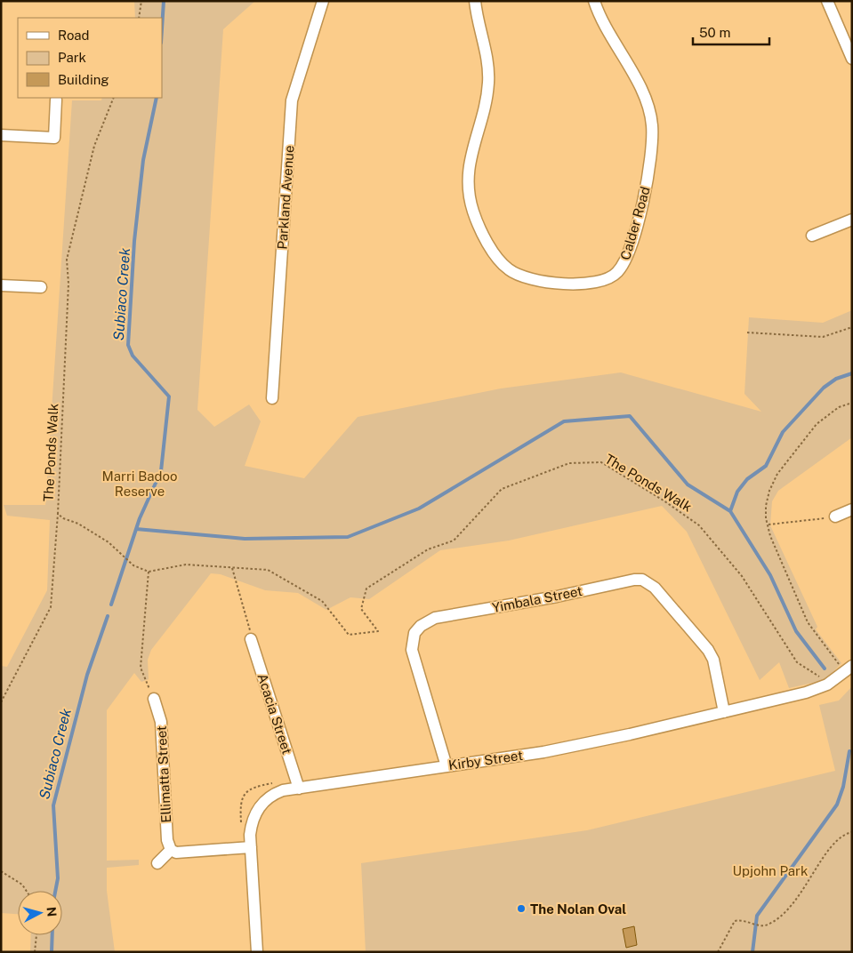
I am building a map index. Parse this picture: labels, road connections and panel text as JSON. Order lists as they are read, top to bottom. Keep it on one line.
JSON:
{"streets":{"street":["Parkland Avenue","Calder Road","Yimbala Street","Acacia Street","Kirby Street","Ellimatta Street"],"path":["The Ponds Walk"]},"crossings":[["Yimbala Street","Kirby Street"],["Acacia Street","Kirby Street"]],"water":["Subiaco Creek"],"parks":["Marri Badoo Reserve","Upjohn Park"],"places":["The Nolan Oval"],"legend":["Road","Park","Building"],"scale_bar":"50 m","north":"right"}
